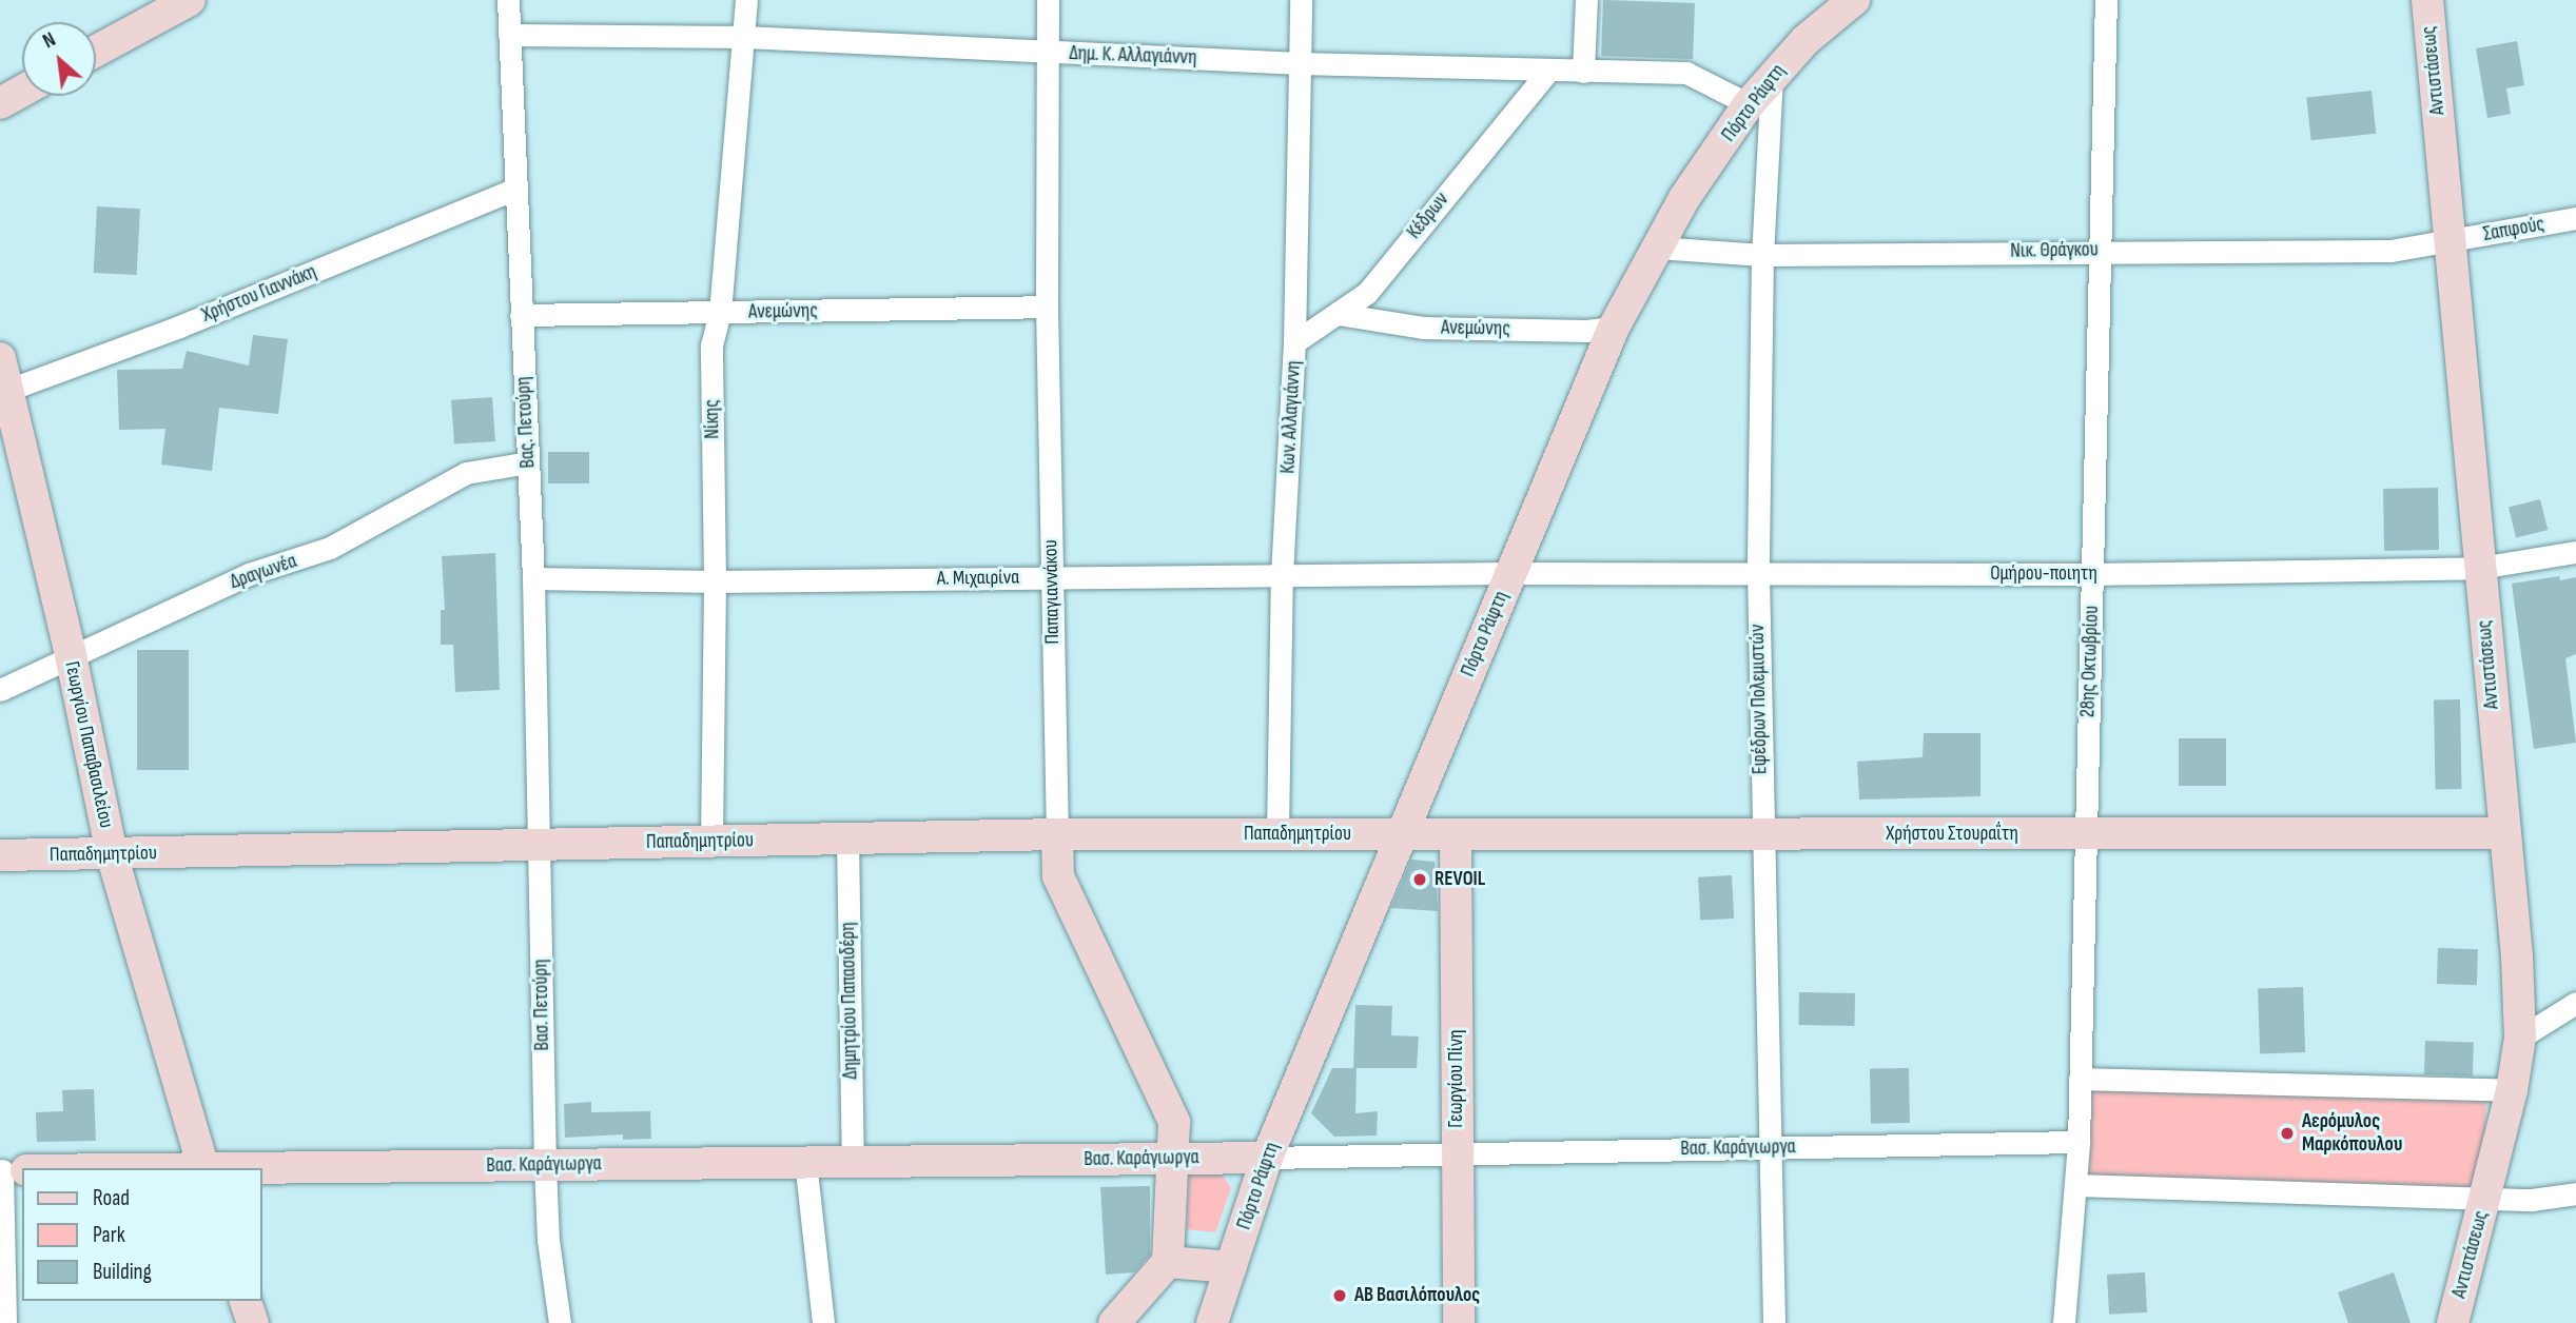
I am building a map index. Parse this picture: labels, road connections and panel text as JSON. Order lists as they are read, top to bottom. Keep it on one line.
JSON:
{"streets":{"street":["Δημ. Κ. Αλλαγιάννη","Αντιστάσεως","Πόρτο Ράφτη","Κέδρων","Σαπφούς","Νικ. Θράγκου","Χρήστου Γιαννάκη","Ανεμώνης","Κων. Αλλαγιάννη","Νίκης","Βας. Πετούρη","Δραγωνέα","Ομήρου-ποιητη","Α. Μιχαιρίνα","Παπαγιαννάκου","28ης Οκτωβρίου","Εφέδρων Πολεμιστών","Γεωργίου Παπαβασιλείου","Παπαδημητρίου","Χρήστου Στουραΐτη","Δημητρίου Παπασιδέρη","Βασ. Πετούρη","Γεωργίου Πίνη","Βασ. Καράγιωργα"]},"crossings":[["Δημ. Κ. Αλλαγιάννη","Πόρτο Ράφτη"],["Δημ. Κ. Αλλαγιάννη","Κέδρων"],["Δημ. Κ. Αλλαγιάννη","Κων. Αλλαγιάννη"],["Δημ. Κ. Αλλαγιάννη","Νίκης"],["Δημ. Κ. Αλλαγιάννη","Βας. Πετούρη"],["Δημ. Κ. Αλλαγιάννη","Παπαγιαννάκου"],["Αντιστάσεως","Σαπφούς"],["Αντιστάσεως","Νικ. Θράγκου"],["Αντιστάσεως","Ομήρου-ποιητη"],["Αντιστάσεως","Χρήστου Στουραΐτη"],["Πόρτο Ράφτη","Νικ. Θράγκου"],["Πόρτο Ράφτη","Ανεμώνης"],["Πόρτο Ράφτη","Ομήρου-ποιητη"],["Πόρτο Ράφτη","Α. Μιχαιρίνα"],["Πόρτο Ράφτη","Εφέδρων Πολεμιστών"],["Πόρτο Ράφτη","Παπαδημητρίου"],["Πόρτο Ράφτη","Χρήστου Στουραΐτη"],["Πόρτο Ράφτη","Βασ. Καράγιωργα"],["Κέδρων","Ανεμώνης"],["Κέδρων","Κων. Αλλαγιάννη"],["Σαπφούς","Νικ. Θράγκου"],["Νικ. Θράγκου","28ης Οκτωβρίου"],["Νικ. Θράγκου","Εφέδρων Πολεμιστών"],["Χρήστου Γιαννάκη","Βας. Πετούρη"],["Χρήστου Γιαννάκη","Γεωργίου Παπαβασιλείου"],["Ανεμώνης","Νίκης"],["Ανεμώνης","Βας. Πετούρη"],["Ανεμώνης","Παπαγιαννάκου"],["Κων. Αλλαγιάννη","Α. Μιχαιρίνα"],["Κων. Αλλαγιάννη","Παπαδημητρίου"],["Νίκης","Α. Μιχαιρίνα"],["Νίκης","Παπαδημητρίου"],["Βας. Πετούρη","Δραγωνέα"],["Βας. Πετούρη","Α. Μιχαιρίνα"],["Βας. Πετούρη","Παπαδημητρίου"],["Βας. Πετούρη","Βασ. Πετούρη"],["Δραγωνέα","Γεωργίου Παπαβασιλείου"],["Ομήρου-ποιητη","Α. Μιχαιρίνα"],["Ομήρου-ποιητη","28ης Οκτωβρίου"],["Ομήρου-ποιητη","Εφέδρων Πολεμιστών"],["Α. Μιχαιρίνα","Παπαγιαννάκου"],["Παπαγιαννάκου","Παπαδημητρίου"],["Παπαγιαννάκου","Βασ. Καράγιωργα"],["28ης Οκτωβρίου","Χρήστου Στουραΐτη"],["28ης Οκτωβρίου","Βασ. Καράγιωργα"],["Εφέδρων Πολεμιστών","Χρήστου Στουραΐτη"],["Εφέδρων Πολεμιστών","Βασ. Καράγιωργα"],["Γεωργίου Παπαβασιλείου","Παπαδημητρίου"],["Παπαδημητρίου","Χρήστου Στουραΐτη"],["Παπαδημητρίου","Δημητρίου Παπασιδέρη"],["Παπαδημητρίου","Βασ. Πετούρη"],["Χρήστου Στουραΐτη","Γεωργίου Πίνη"],["Δημητρίου Παπασιδέρη","Βασ. Καράγιωργα"],["Βασ. Πετούρη","Βασ. Καράγιωργα"],["Γεωργίου Πίνη","Βασ. Καράγιωργα"]],"places":["REVOIL","Αερόμυλος Μαρκόπουλου","ΑΒ Βασιλόπουλος"],"legend":["Road","Park","Building"],"north":"top left"}
